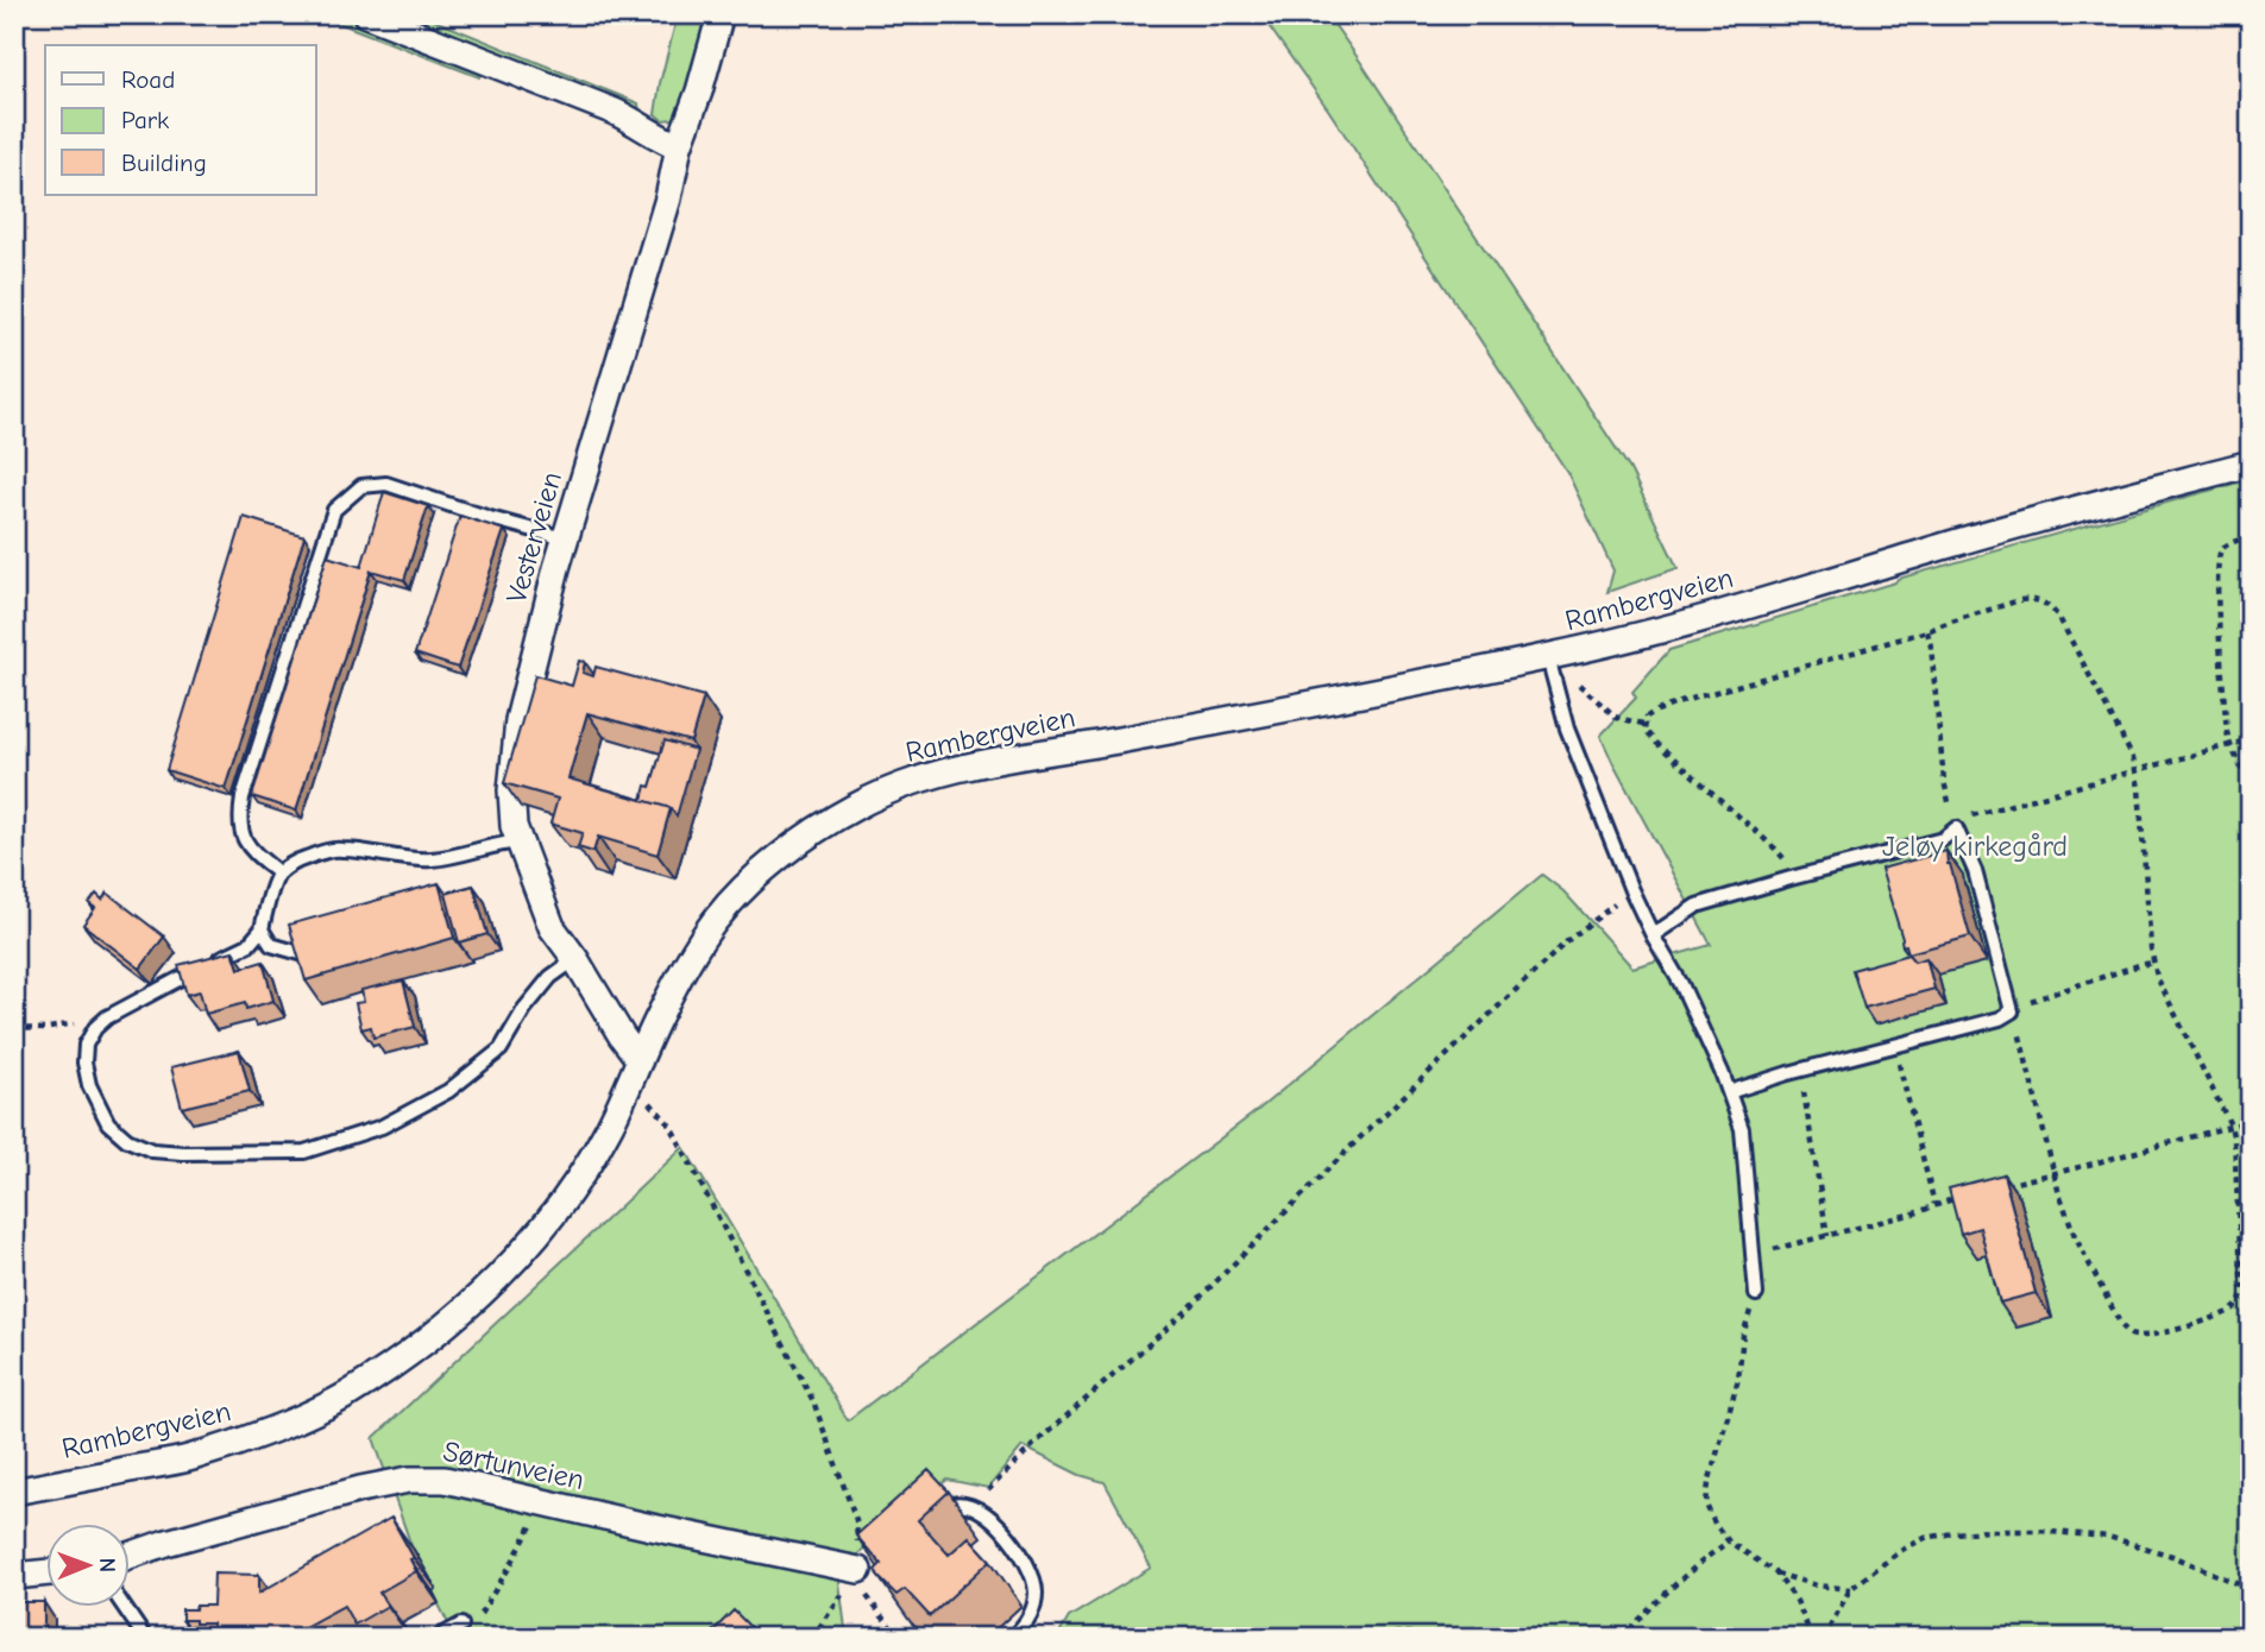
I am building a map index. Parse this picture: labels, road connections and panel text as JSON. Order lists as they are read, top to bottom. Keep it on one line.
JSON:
{"streets":{"street":["Vesterveien","Rambergveien","Sørtunveien"]},"crossings":[["Vesterveien","Rambergveien"]],"parks":["Jeløy kirkegård"],"legend":["Road","Park","Building"],"north":"right"}
